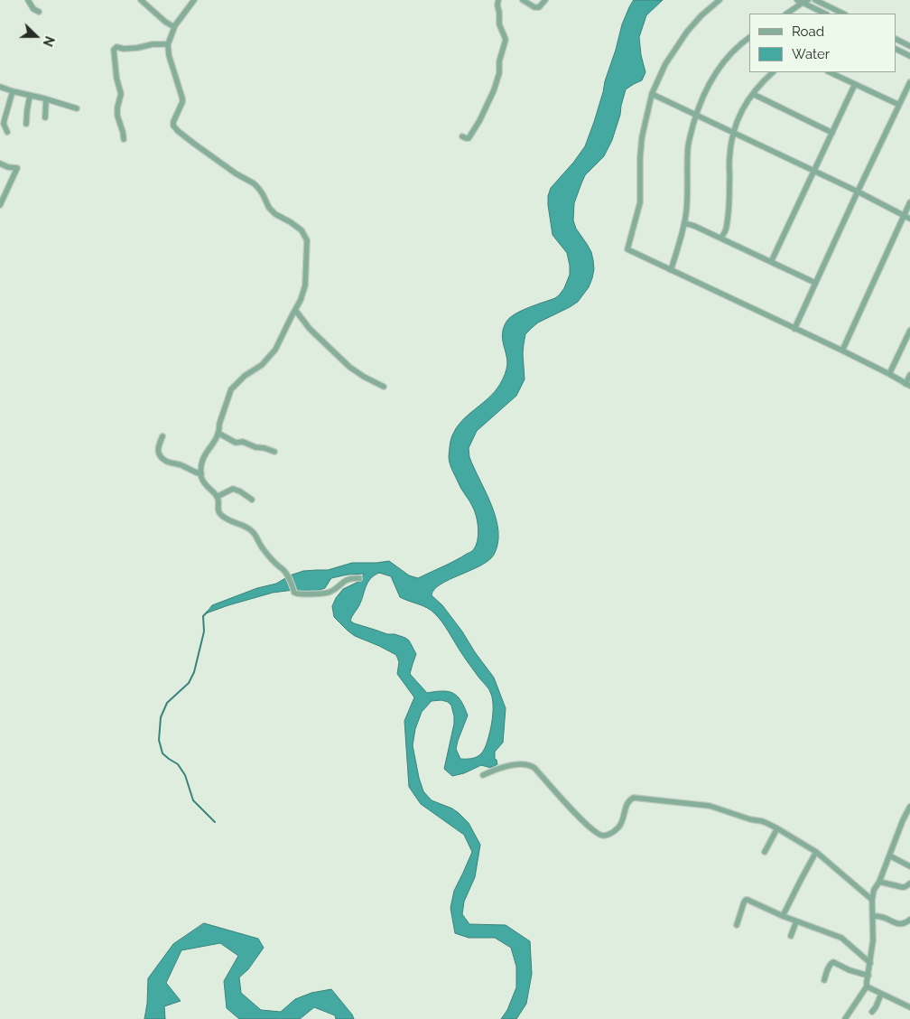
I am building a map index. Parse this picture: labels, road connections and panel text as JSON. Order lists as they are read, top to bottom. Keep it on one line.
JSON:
{"legend":["Road","Water"],"north":"right"}
